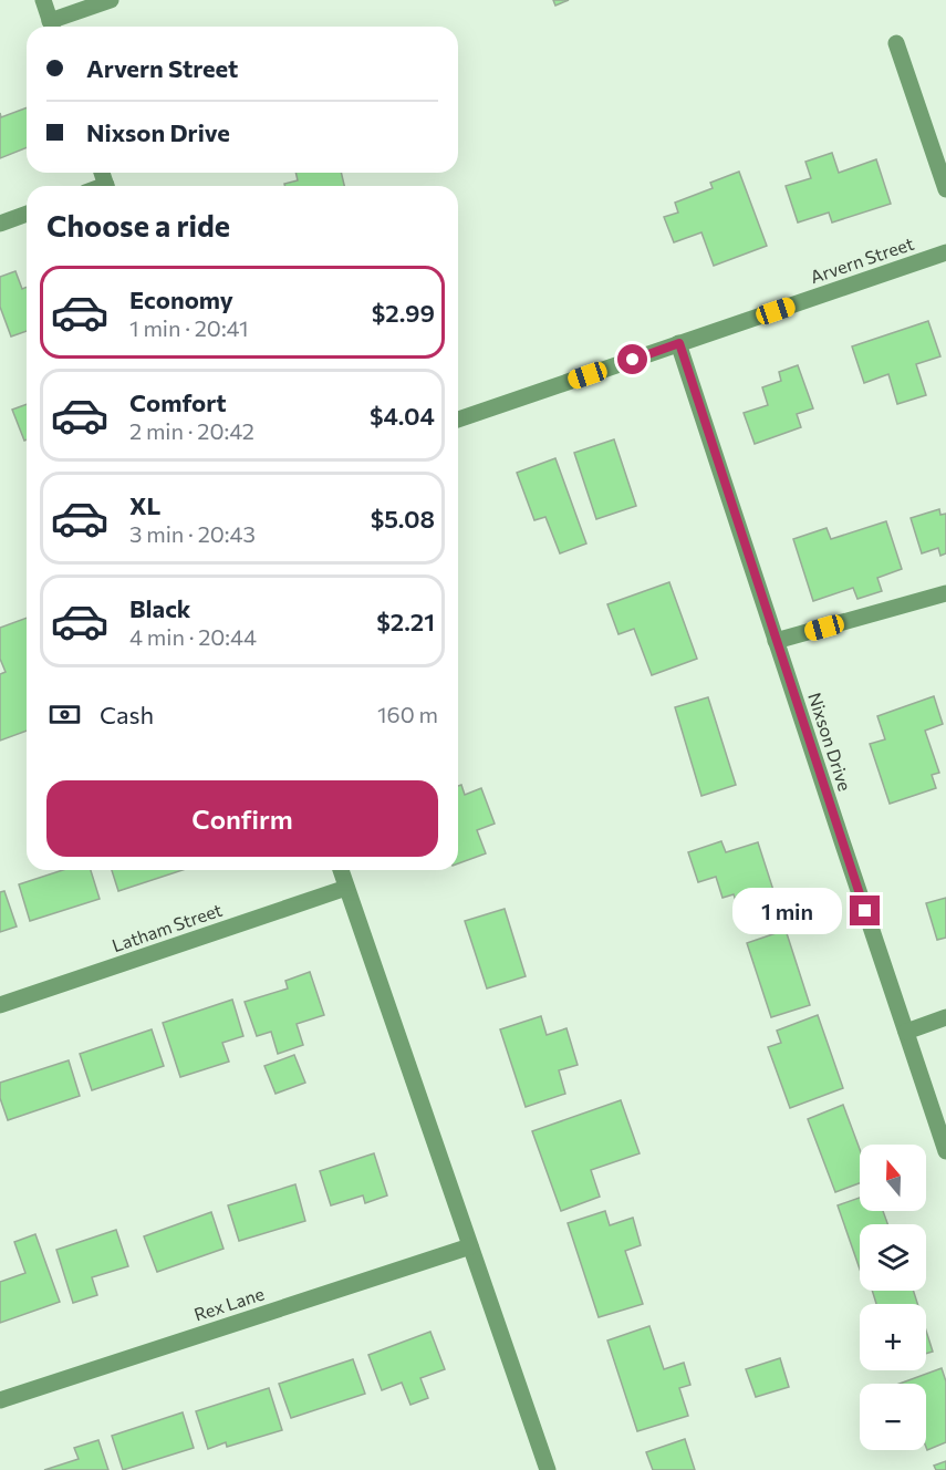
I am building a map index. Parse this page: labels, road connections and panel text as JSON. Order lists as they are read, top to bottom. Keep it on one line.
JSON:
{"streets":{"street":["Arvern Street","Nixson Drive","Latham Street","Rex Lane"]},"crossings":[["Arvern Street","Nixson Drive"]],"north":"top","page":{"banner":["Arvern Street","Nixson Drive"],"heading":"Choose a ride","list":[{"name":"Economy","note":"1 min · 20:41","value":"$2.99"},{"name":"Comfort","note":"2 min · 20:42","value":"$4.04"},{"name":"XL","note":"3 min · 20:43","value":"$5.08"},{"name":"Black","note":"4 min · 20:44","value":"$2.21"}],"pay":["Cash","160 m"],"buttons":"Confirm","bubble":"1 min","map_buttons":["+","−"]}}
